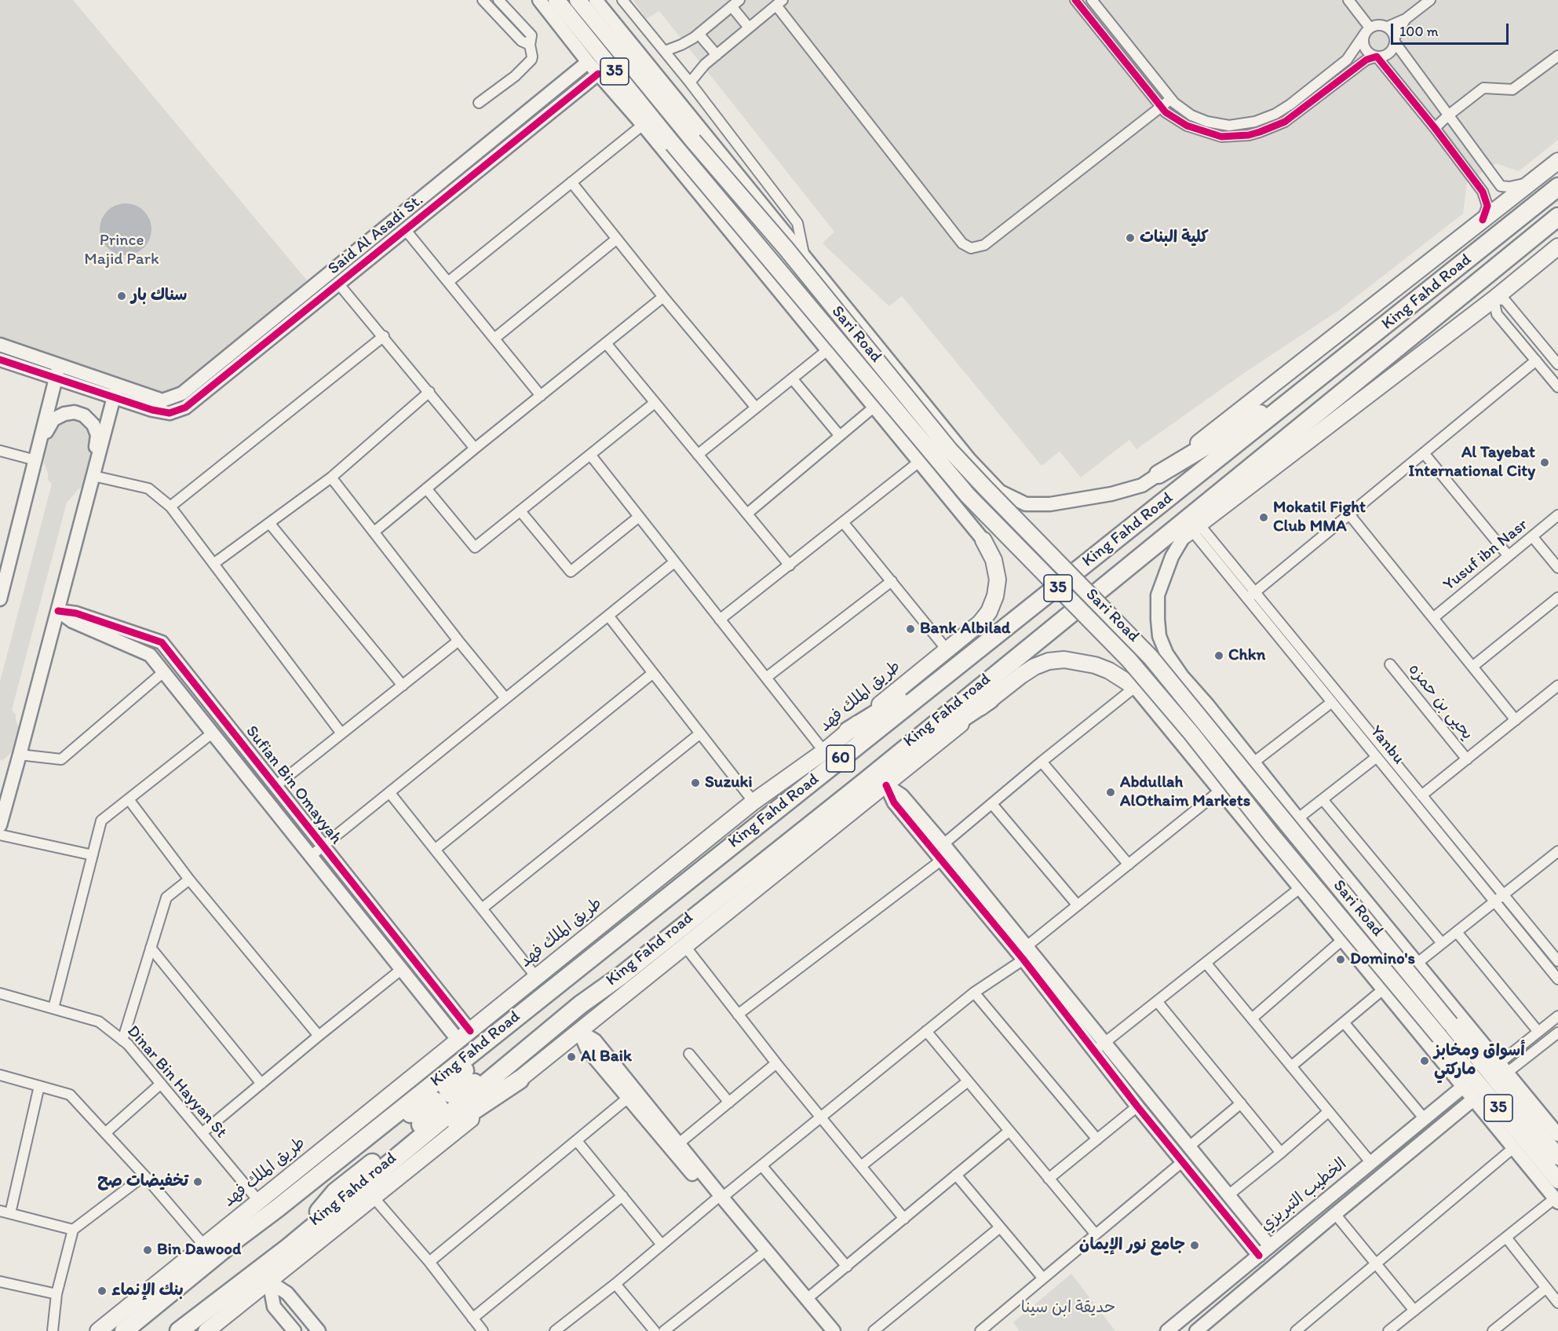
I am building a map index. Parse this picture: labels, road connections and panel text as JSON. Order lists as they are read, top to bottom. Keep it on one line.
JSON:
{"streets":{"highway":["King Fahd Road","60"],"main road":["35","Sari Road","طريق الملك فهد","King Fahd road"],"street":["Said Al Asadi St.","Yusuf ibn Nasr","يحيى بن حمزه","Yanbu","Sufian Bin Omayyah","Dinar Bin Hayyan St","الخطيب التبريزي"]},"crossings":[["King Fahd Road","King Fahd road"],["طريق الملك فهد","Sufian Bin Omayyah"],["طريق الملك فهد","Dinar Bin Hayyan St"]],"parks":["Prince Majid Park","حديقة ابن سينا"],"places":["كلية البنات","سناك بار","Al Tayebat International City","Mokatil Fight Club MMA","Bank Albilad","Chkn","Suzuki","Abdullah AlOthaim Markets","Domino's","Al Baik","أسواق ومخابز ماركتي","تخفيضات صح","جامع نور الإيمان","Bin Dawood","بنك الإنماء"],"scale_bar":"100 m"}
